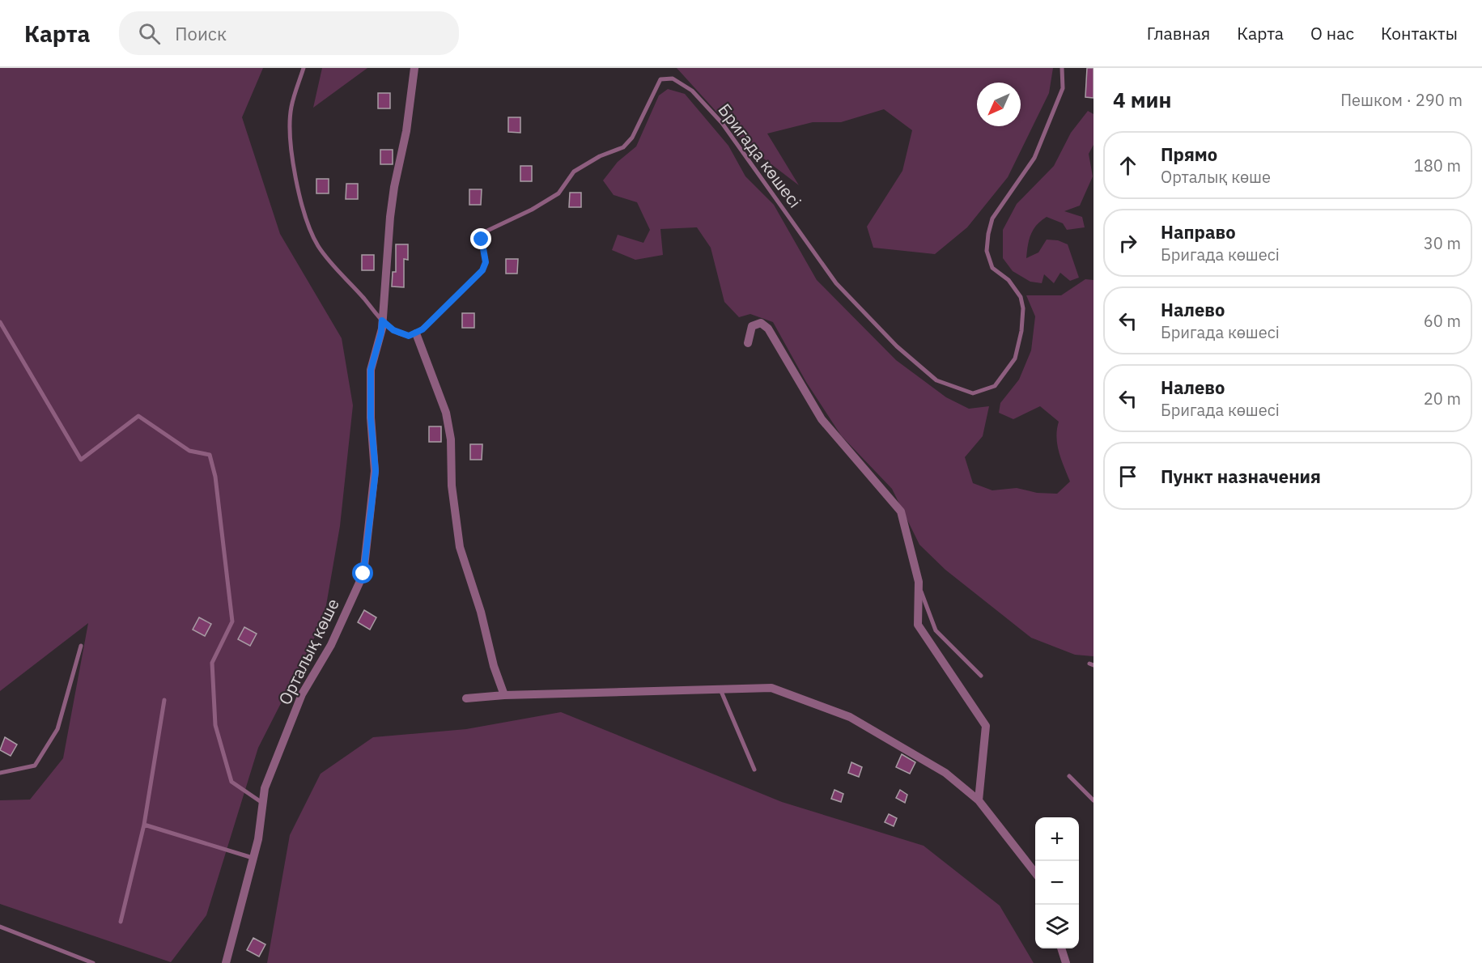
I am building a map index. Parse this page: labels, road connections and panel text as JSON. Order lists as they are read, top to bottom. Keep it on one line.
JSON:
{"streets":{"street":["Орталық көше"],"lane":["Бригада көшесі"]},"north":"bottom left","page":{"header":"Карта","search":"Поиск","nav":["Главная","Карта","О нас","Контакты"],"heading":["4 мин","Пешком · 290 m"],"list":[["Прямо","Орталық көше","180 m"],["Направо","Бригада көшесі","30 m"],["Налево","Бригада көшесі","60 m"],["Налево","Бригада көшесі","20 m"],"Пункт назначения"],"map_buttons":["+","−"]}}
